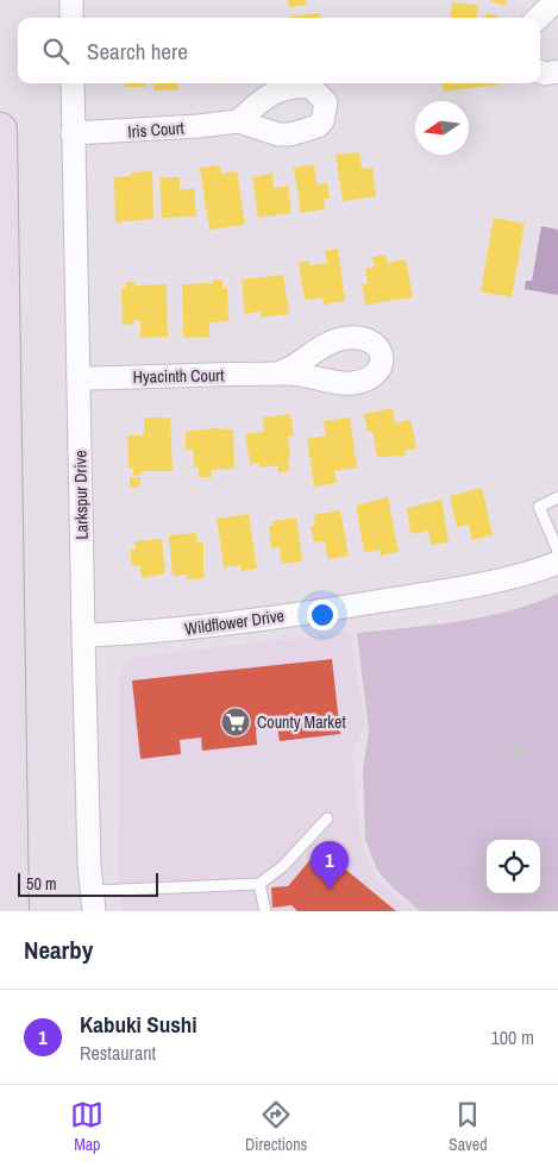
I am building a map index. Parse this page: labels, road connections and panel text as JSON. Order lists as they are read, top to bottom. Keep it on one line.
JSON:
{"streets":{"street":["Iris Court","Hyacinth Court","Larkspur Drive","Wildflower Drive"]},"crossings":[["Iris Court","Larkspur Drive"],["Hyacinth Court","Larkspur Drive"],["Larkspur Drive","Wildflower Drive"]],"places":{"supermarket":["County Market"]},"scale_bar":"50 m","north":"left","page":{"search":"Search here","pins":"1","scale":"50 m","heading":"Nearby","list":[{"mark":"1","name":"Kabuki Sushi","note":"Restaurant","value":"100 m"}],"nav":["Map","Directions","Saved"]}}
